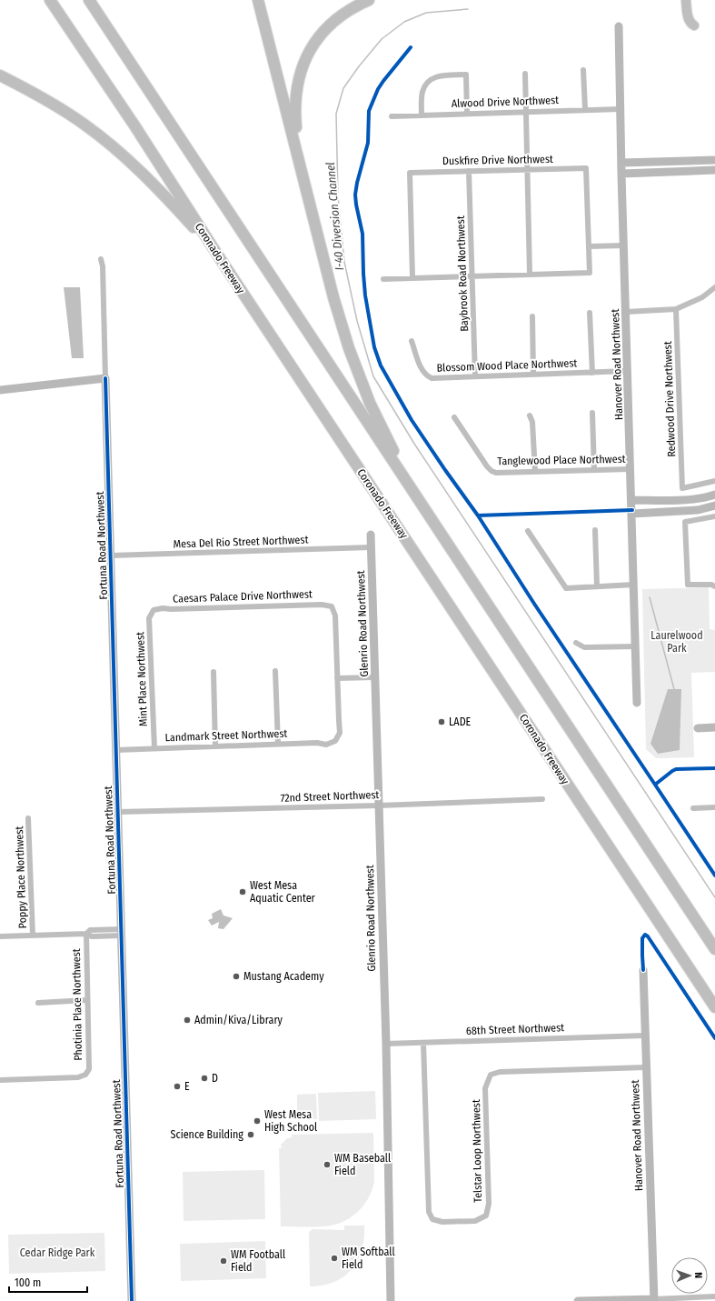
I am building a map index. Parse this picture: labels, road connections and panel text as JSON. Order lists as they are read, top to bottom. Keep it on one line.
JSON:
{"streets":{"highway":["Coronado Freeway"],"street":["Alwood Drive Northwest","Duskfire Drive Northwest","Baybrook Road Northwest","Hanover Road Northwest","Blossom Wood Place Northwest","Redwood Drive Northwest","Tanglewood Place Northwest","Mesa Del Rio Street Northwest","Fortuna Road Northwest","Caesars Palace Drive Northwest","Glenrio Road Northwest","Mint Place Northwest","Landmark Street Northwest","72nd Street Northwest","Poppy Place Northwest","Photinia Place Northwest","68th Street Northwest","Telstar Loop Northwest"]},"crossings":[["Alwood Drive Northwest","Hanover Road Northwest"],["Duskfire Drive Northwest","Baybrook Road Northwest"],["Baybrook Road Northwest","Blossom Wood Place Northwest"],["Hanover Road Northwest","Blossom Wood Place Northwest"],["Hanover Road Northwest","Tanglewood Place Northwest"],["Hanover Road Northwest","68th Street Northwest"],["Hanover Road Northwest","Telstar Loop Northwest"],["Mesa Del Rio Street Northwest","Fortuna Road Northwest"],["Mesa Del Rio Street Northwest","Glenrio Road Northwest"],["Fortuna Road Northwest","Landmark Street Northwest"],["Fortuna Road Northwest","72nd Street Northwest"],["Caesars Palace Drive Northwest","Mint Place Northwest"],["Caesars Palace Drive Northwest","Landmark Street Northwest"],["Glenrio Road Northwest","72nd Street Northwest"],["Glenrio Road Northwest","68th Street Northwest"],["Mint Place Northwest","Landmark Street Northwest"],["68th Street Northwest","Telstar Loop Northwest"]],"water":["I-40 Diversion Channel"],"parks":["Laurelwood Park","Cedar Ridge Park"],"places":["LADE","West Mesa Aquatic Center","Mustang Academy","Admin/Kiva/Library","D","E","West Mesa High School","Science Building","WM Baseball Field","WM Softball Field","WM Football Field"],"scale_bar":"100 m","north":"right"}
